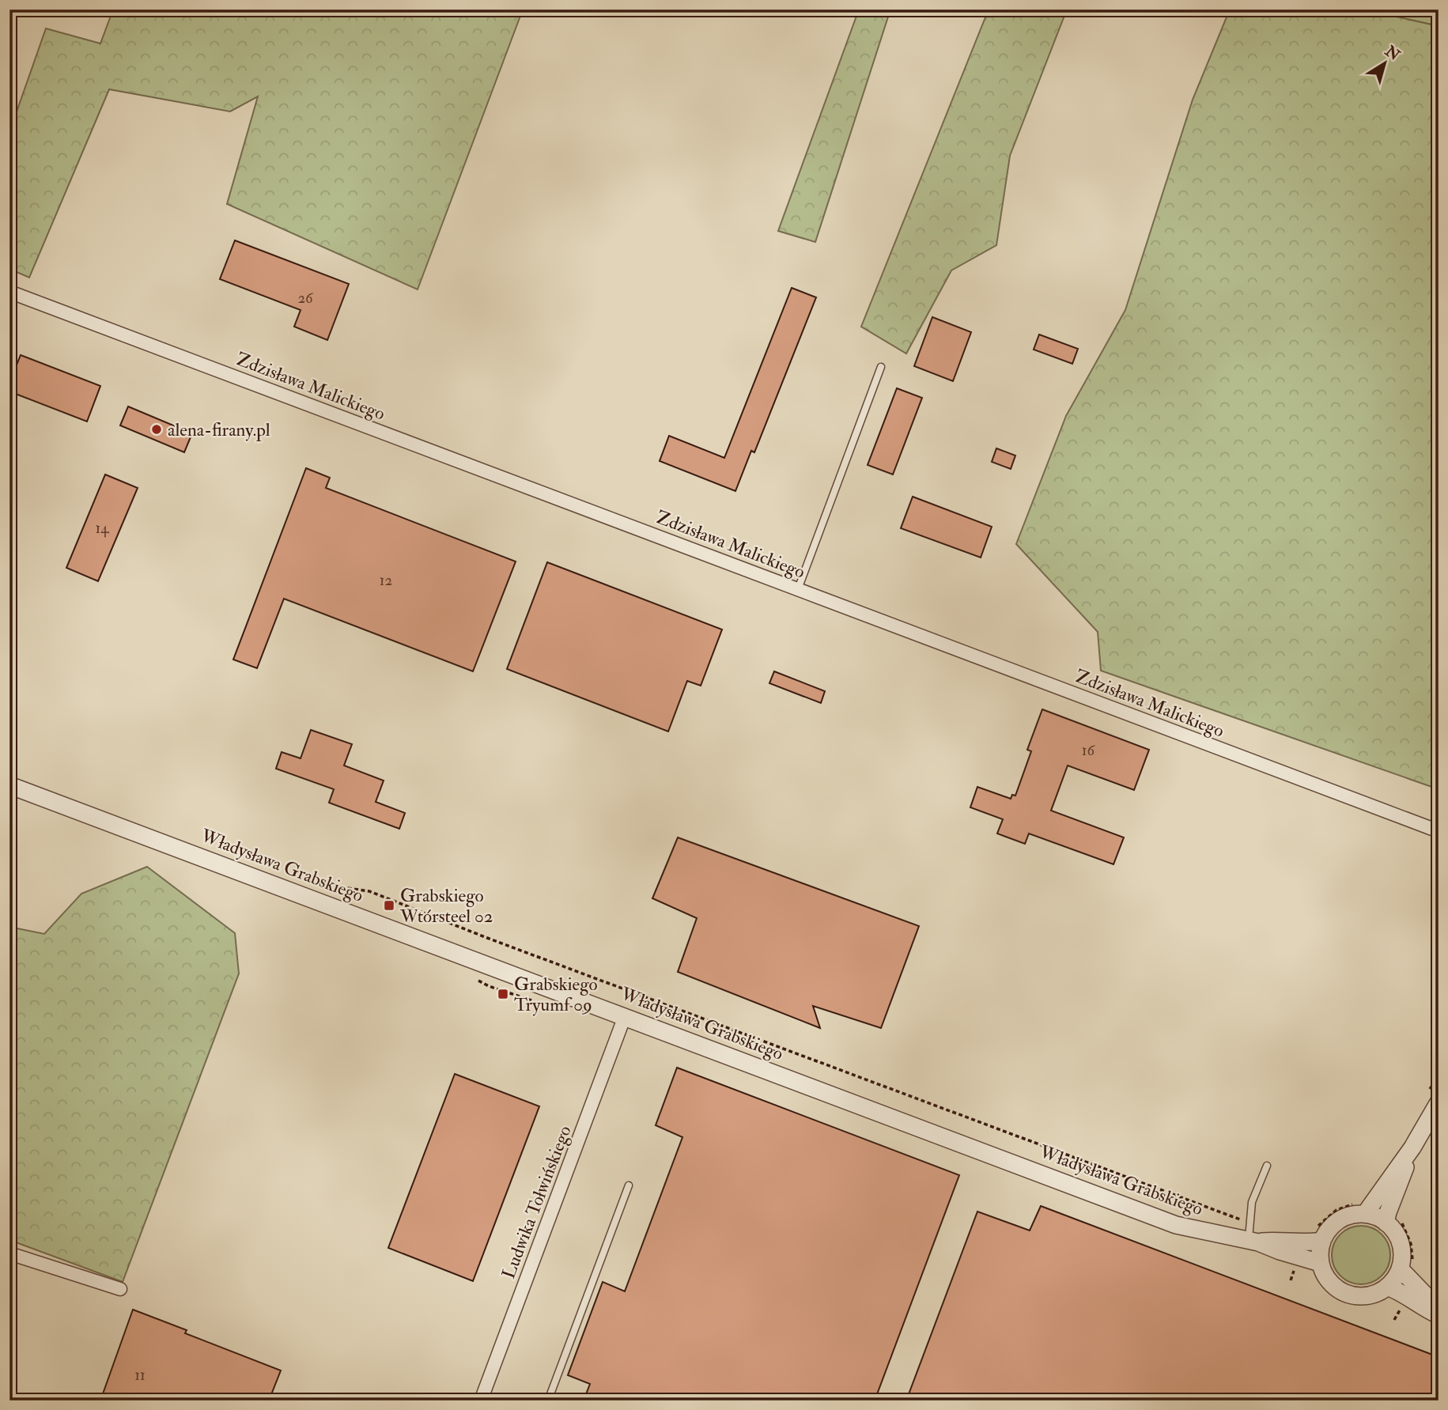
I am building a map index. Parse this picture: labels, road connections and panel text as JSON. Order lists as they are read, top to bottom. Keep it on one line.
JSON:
{"streets":{"street":["Zdzisława Malickiego","Władysława Grabskiego","Ludwika Tołwińskiego"]},"crossings":[["Władysława Grabskiego","Ludwika Tołwińskiego"]],"places":{"other":["alena-firany.pl"],"transit":["Grabskiego Wtórsteel 02","Grabskiego Tryumf 09"]},"house_numbers":["26","14","12","16","11"],"north":"top right"}
